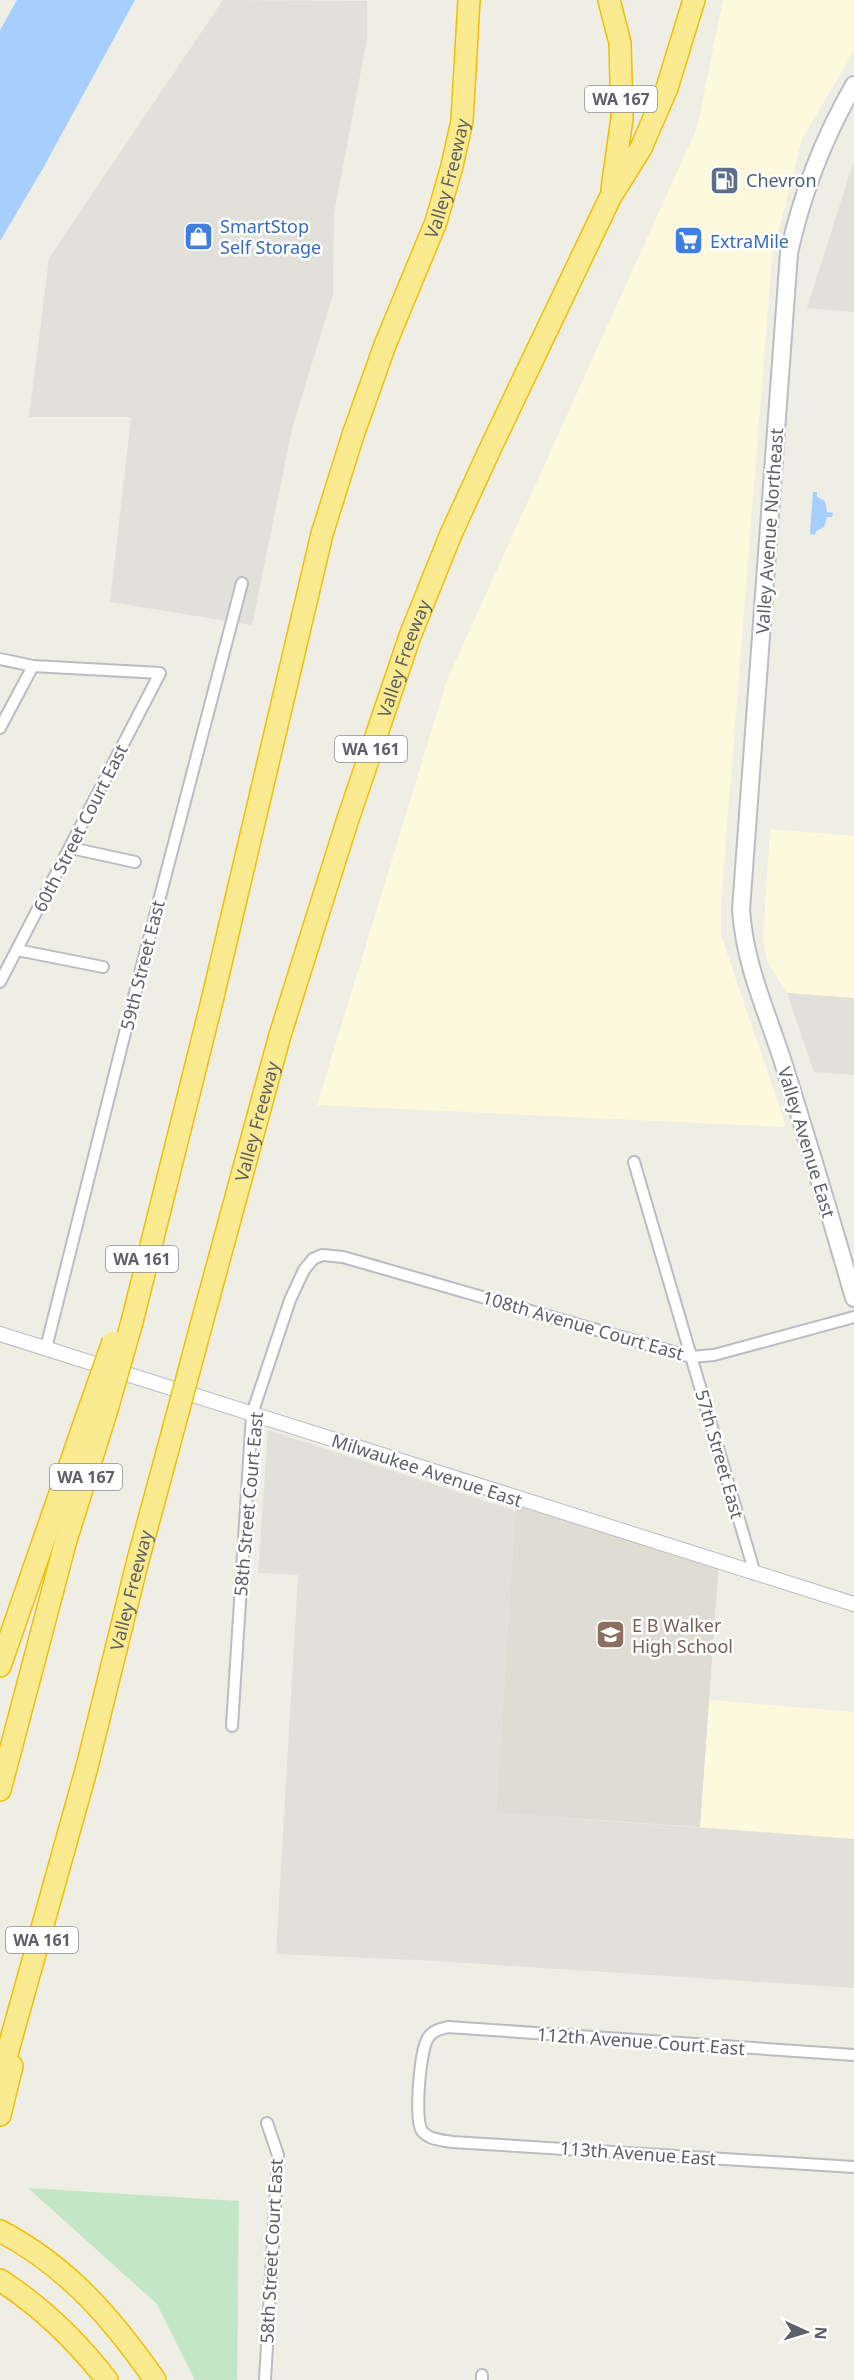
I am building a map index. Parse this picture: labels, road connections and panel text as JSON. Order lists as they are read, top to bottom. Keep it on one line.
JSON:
{"streets":{"highway":["WA 167","Valley Freeway","WA 161"],"main road":["Valley Avenue Northeast","Valley Avenue East"],"street":["60th Street Court East","59th Street East","108th Avenue Court East","57th Street East","Milwaukee Avenue East","58th Street Court East","112th Avenue Court East","113th Avenue East"]},"crossings":[["WA 167","Valley Freeway"],["WA 167","WA 161"],["Valley Freeway","WA 161"],["Valley Avenue Northeast","Valley Avenue East"],["59th Street East","Milwaukee Avenue East"],["108th Avenue Court East","57th Street East"],["108th Avenue Court East","58th Street Court East"],["57th Street East","Milwaukee Avenue East"],["Milwaukee Avenue East","58th Street Court East"],["112th Avenue Court East","113th Avenue East"]],"places":{"fuel station":["Chevron"],"shop":["SmartStop Self Storage"],"supermarket":["ExtraMile"],"school or university":["E B Walker High School"]},"north":"right"}
